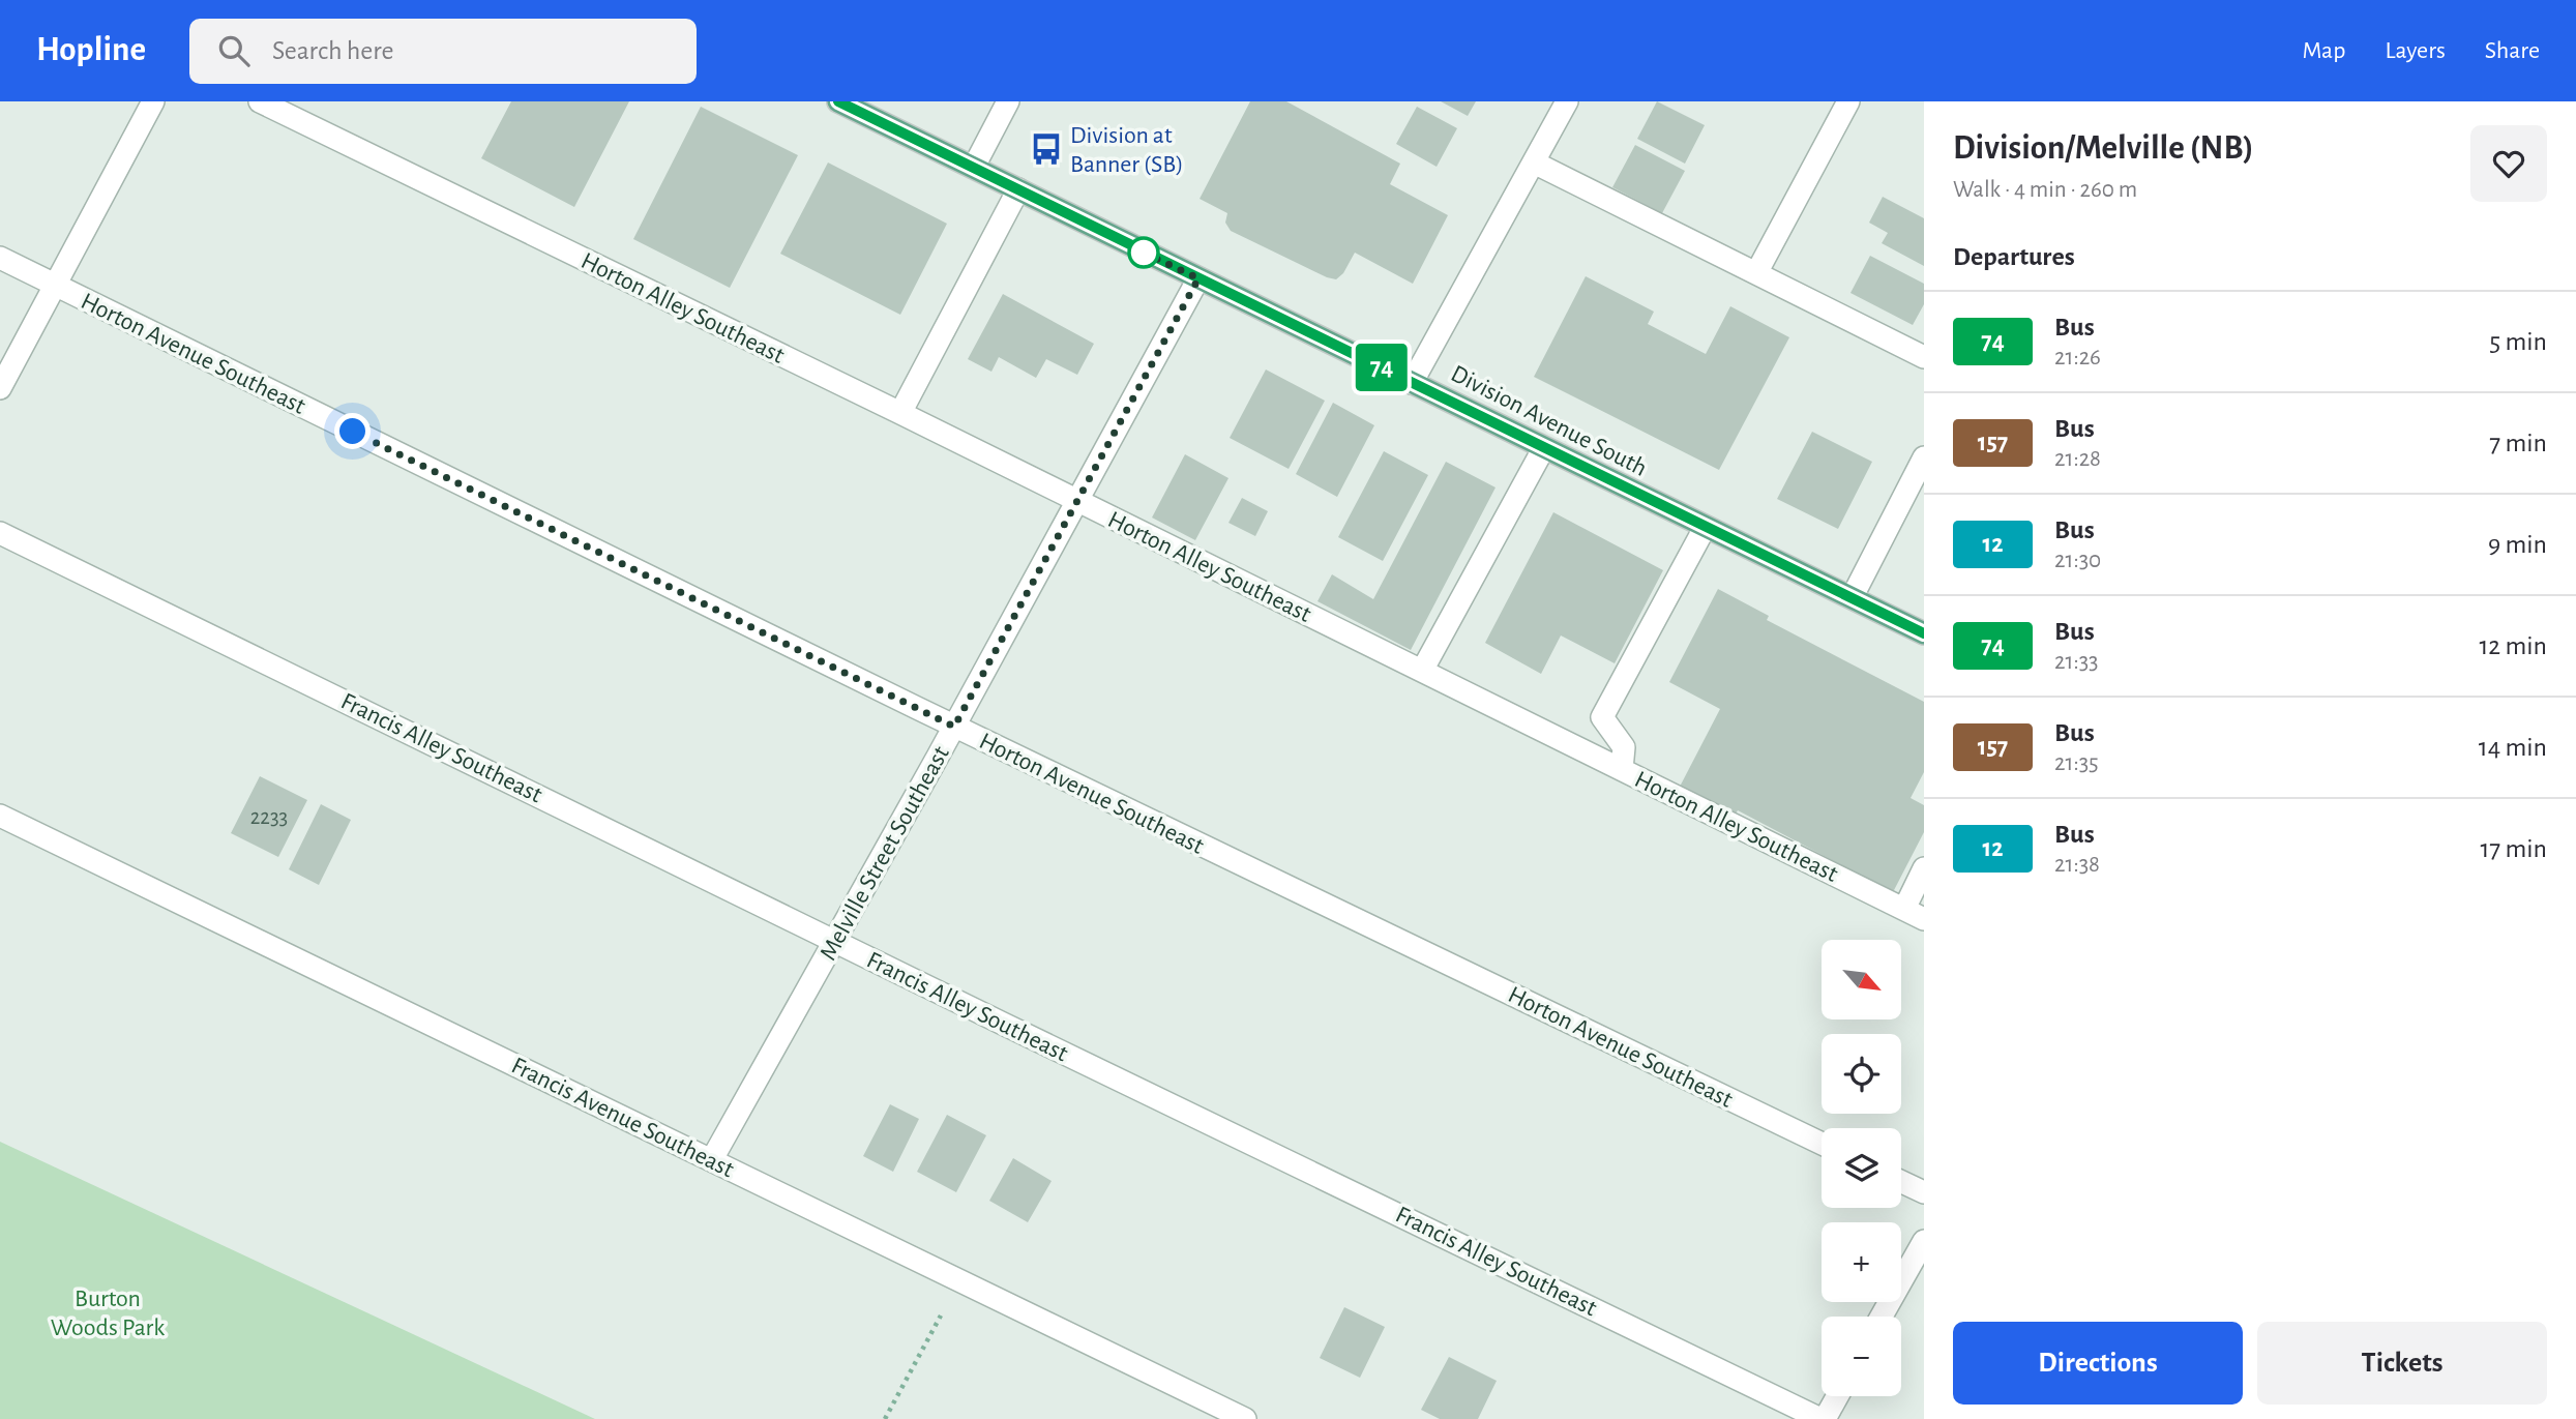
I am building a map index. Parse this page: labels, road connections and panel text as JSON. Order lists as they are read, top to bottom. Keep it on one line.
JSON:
{"streets":{"main road":["Division Avenue South"],"street":["Horton Alley Southeast","Horton Avenue Southeast","Francis Alley Southeast","Melville Street Southeast","Francis Avenue Southeast"]},"crossings":[["Horton Alley Southeast","Melville Street Southeast"],["Horton Avenue Southeast","Melville Street Southeast"],["Division Avenue South","Melville Street Southeast"],["Francis Alley Southeast","Melville Street Southeast"],["Melville Street Southeast","Francis Avenue Southeast"]],"parks":["Burton Woods Park"],"places":{"bus stop":["Division at Banner (SB)"]},"lines":["bus line 74"],"house_numbers":["2233"],"north":"bottom right","page":{"header":"Hopline","search":"Search here","nav":["Map","Layers","Share"],"on_map":"74","heading":[["Division/Melville (NB)","Walk · 4 min · 260 m"],"Departures"],"list":[{"mark":"74","name":"Bus","note":"21:26","value":"5 min"},{"mark":"157","name":"Bus","note":"21:28","value":"7 min"},{"mark":"12","name":"Bus","note":"21:30","value":"9 min"},{"mark":"74","name":"Bus","note":"21:33","value":"12 min"},{"mark":"157","name":"Bus","note":"21:35","value":"14 min"},{"mark":"12","name":"Bus","note":"21:38","value":"17 min"}],"map_buttons":["+","−"],"buttons":["Directions","Tickets"]}}
